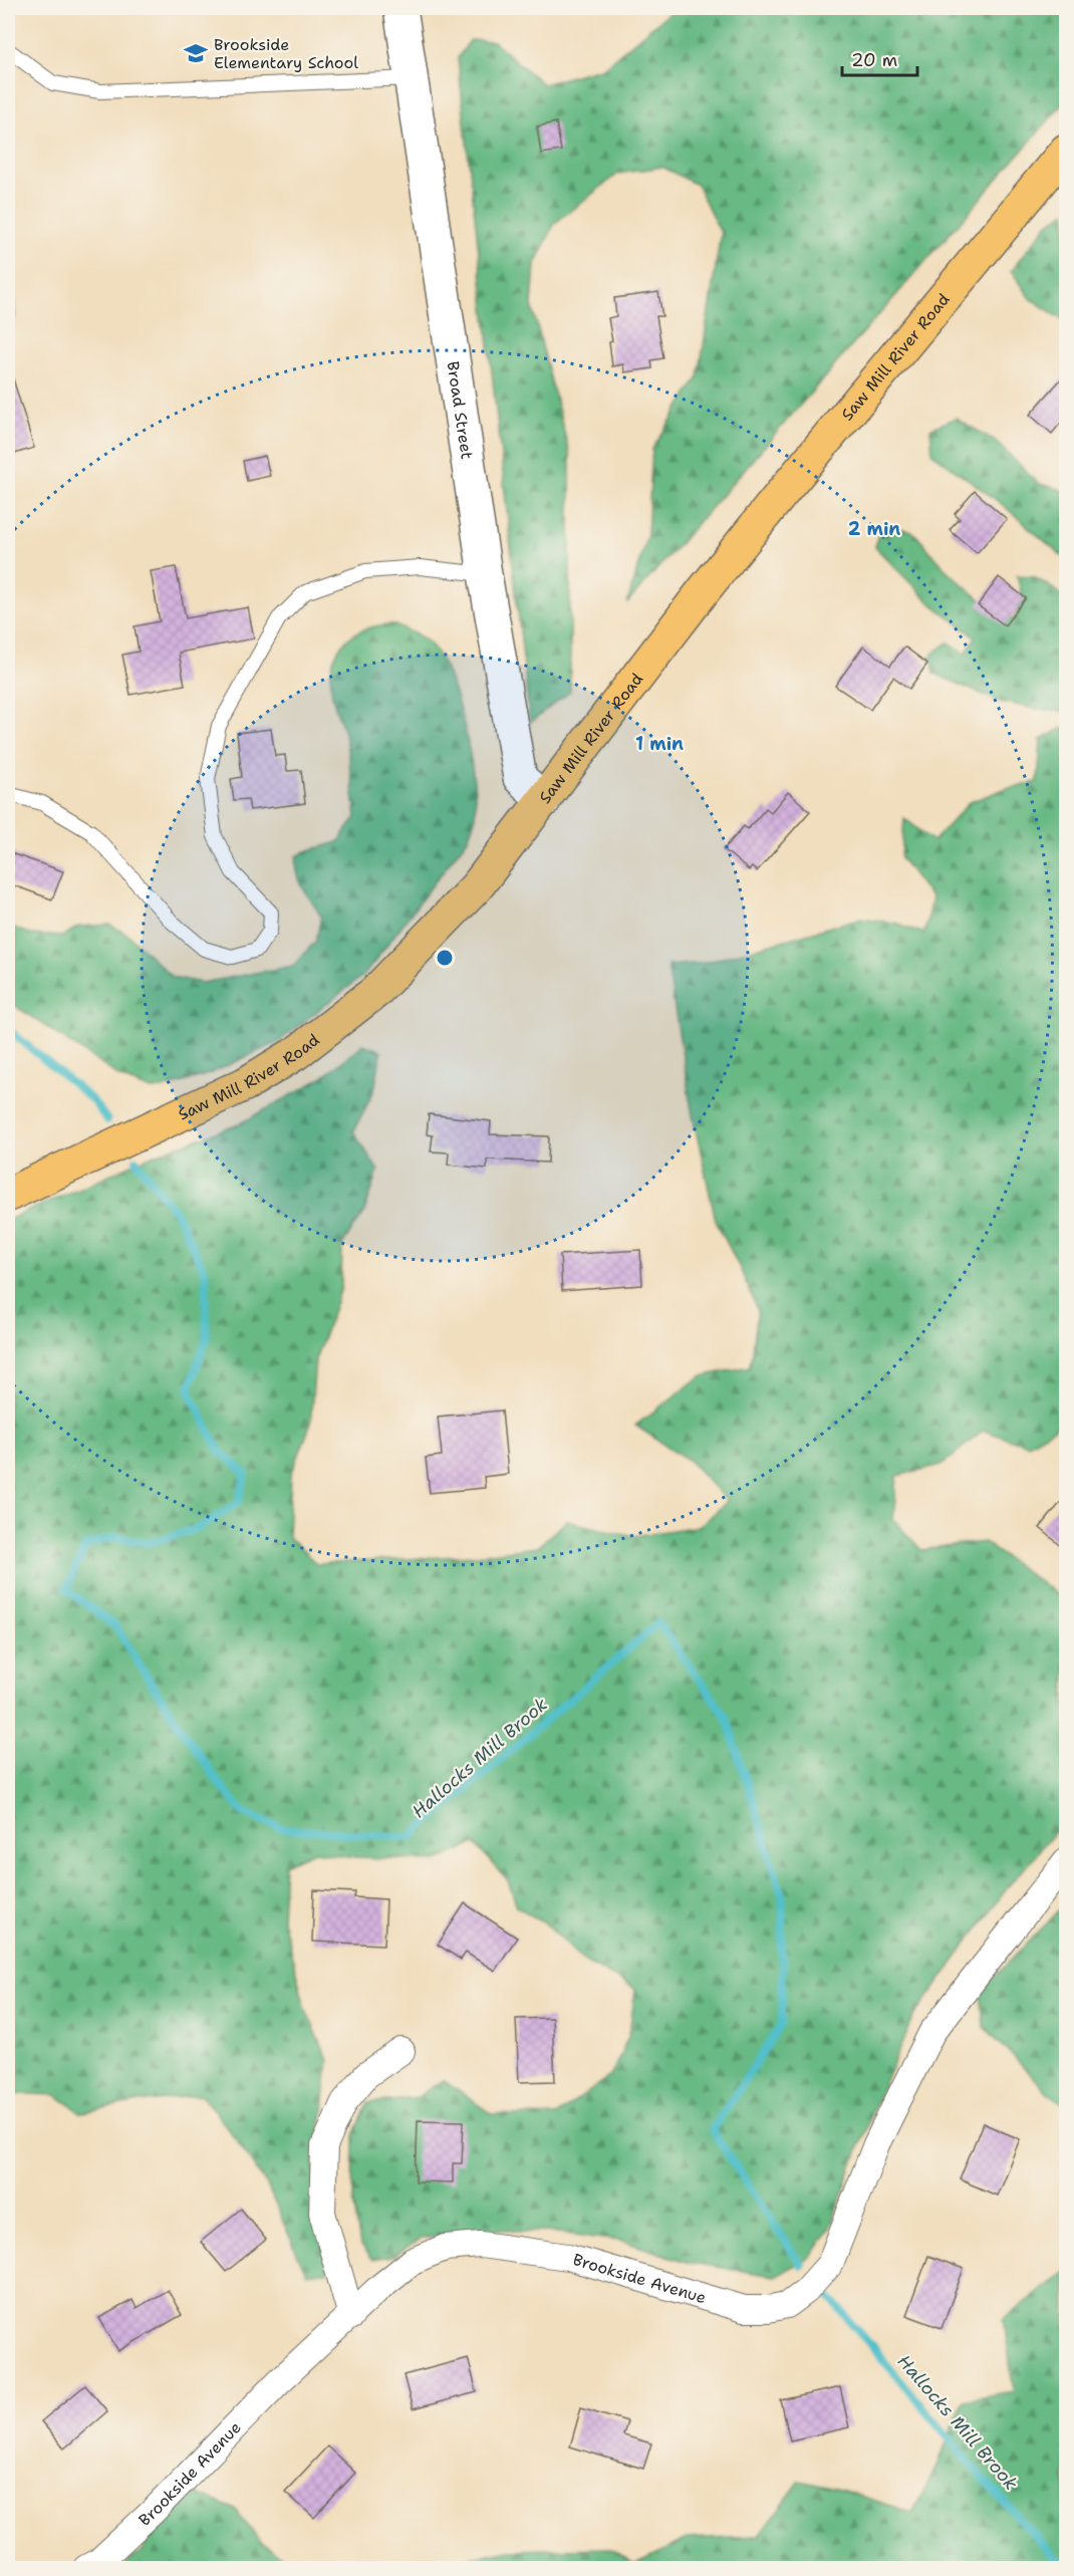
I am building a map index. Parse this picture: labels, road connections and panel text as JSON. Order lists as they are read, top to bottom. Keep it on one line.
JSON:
{"streets":{"highway":["Saw Mill River Road"],"street":["Broad Street","Brookside Avenue"]},"crossings":[["Saw Mill River Road","Broad Street"]],"water":["Hallocks Mill Brook"],"places":{"school or university":["Brookside Elementary School"]},"scale_bar":"20 m","rings":["2 min","1 min"]}
